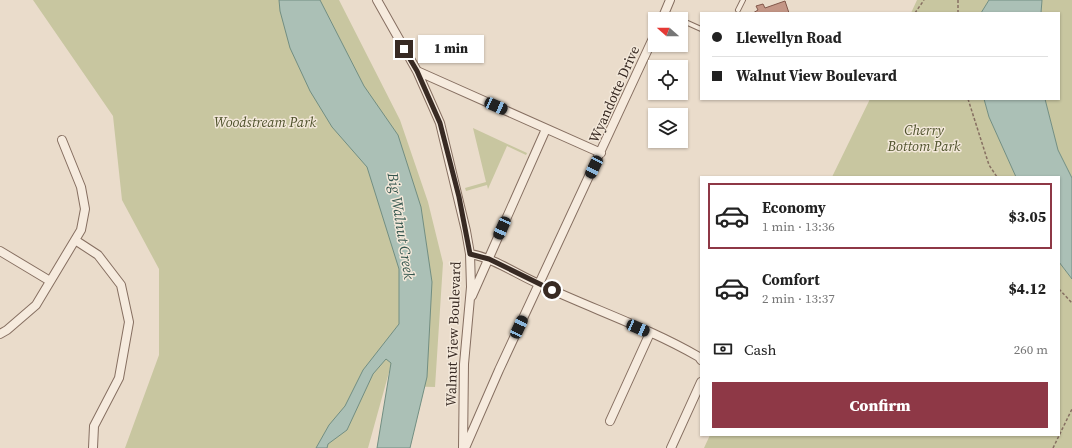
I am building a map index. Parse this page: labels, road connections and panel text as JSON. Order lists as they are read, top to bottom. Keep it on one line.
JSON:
{"streets":{"street":["Wyandotte Drive","Walnut View Boulevard"]},"crossings":[["Wyandotte Drive","Walnut View Boulevard"]],"water":["Big Walnut Creek"],"parks":["Woodstream Park","Cherry Bottom Park"],"north":"left","page":{"banner":["Llewellyn Road","Walnut View Boulevard"],"bubble":"1 min","list":[{"name":"Economy","note":"1 min · 13:36","value":"$3.05"},{"name":"Comfort","note":"2 min · 13:37","value":"$4.12"}],"pay":["Cash","260 m"],"buttons":"Confirm"}}
